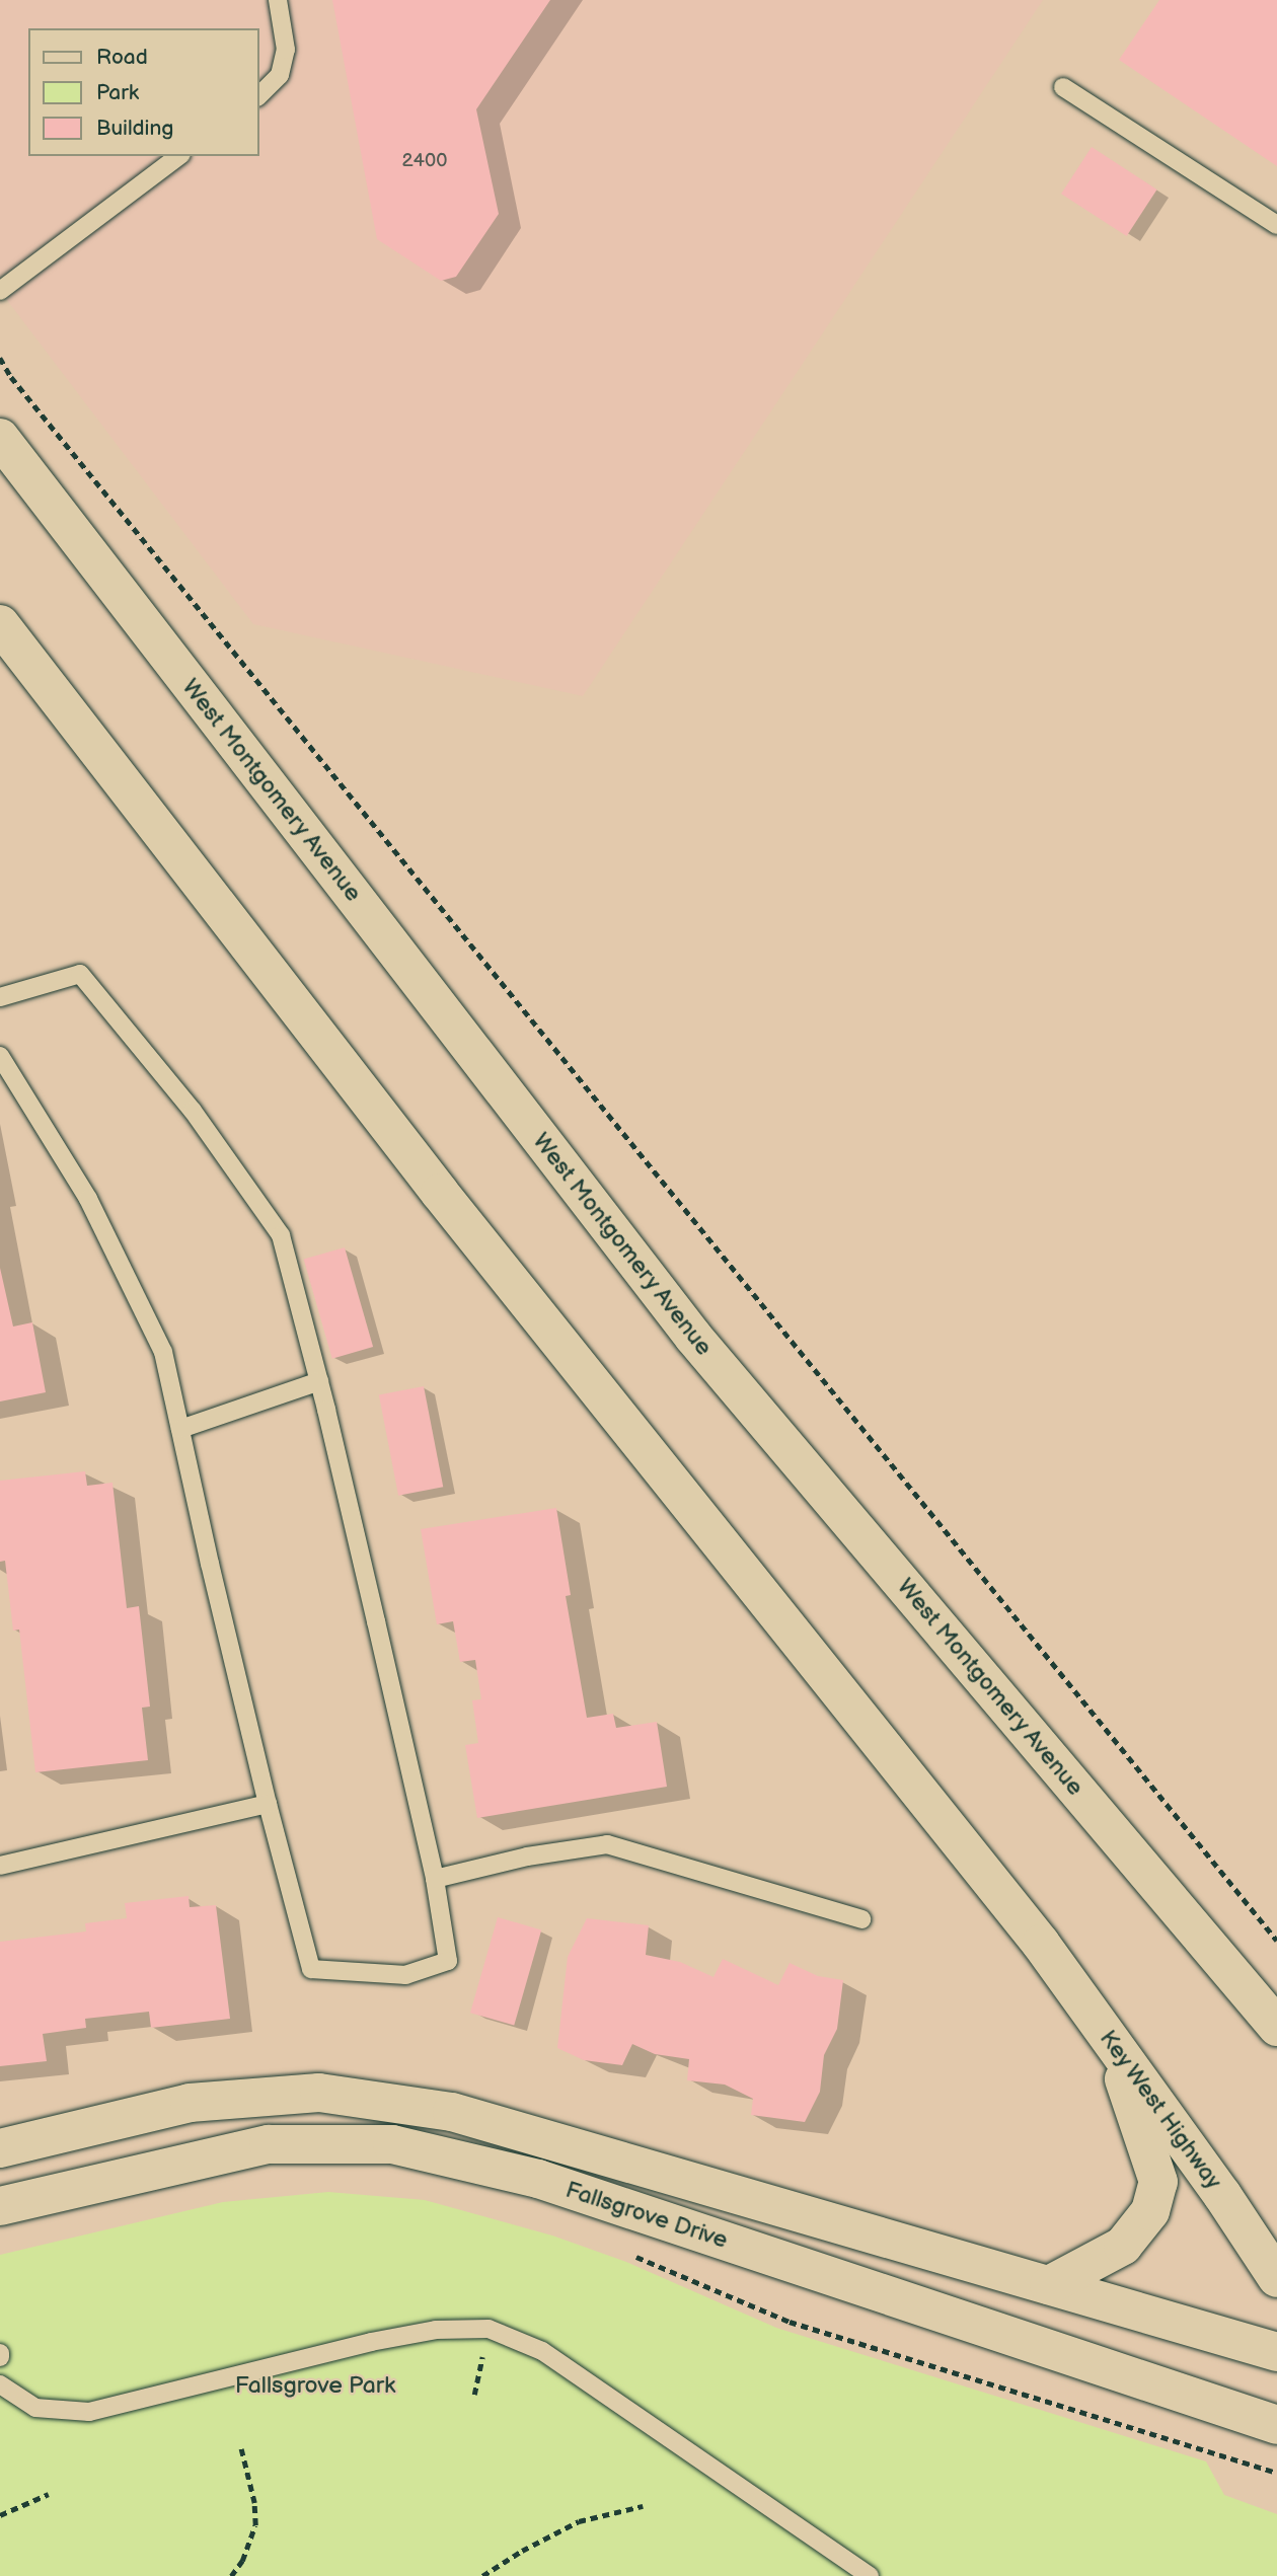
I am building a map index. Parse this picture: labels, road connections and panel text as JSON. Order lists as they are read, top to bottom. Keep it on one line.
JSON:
{"streets":{"main road":["West Montgomery Avenue","Key West Highway","Fallsgrove Drive"]},"parks":["Fallsgrove Park"],"house_numbers":["2400"],"legend":["Road","Park","Building"]}
